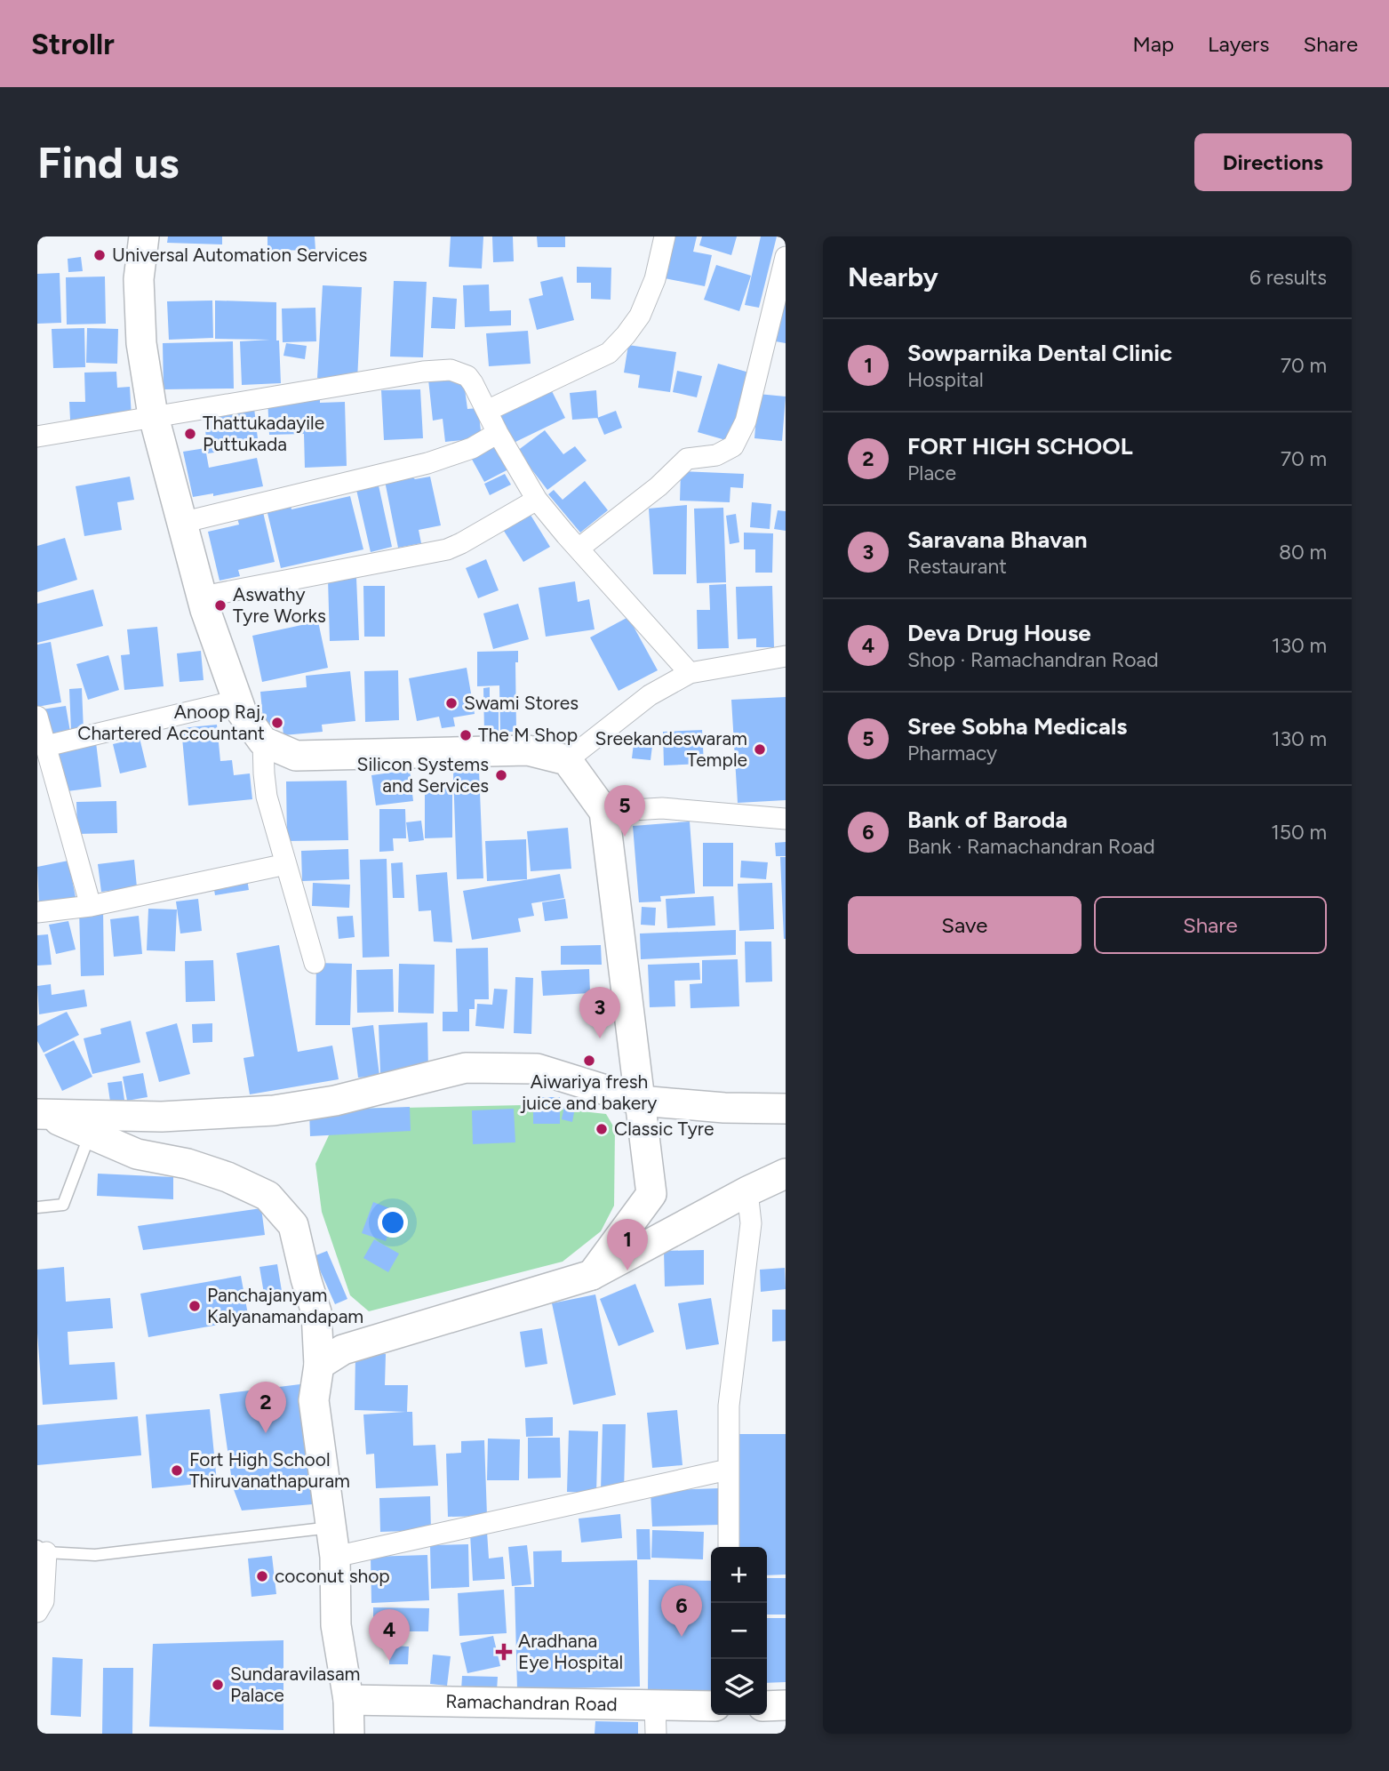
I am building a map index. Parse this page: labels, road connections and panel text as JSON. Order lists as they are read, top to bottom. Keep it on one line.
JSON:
{"streets":{"main road":["Ramachandran Road"]},"places":{"other":["Universal Automation Services","Thattukadayile Puttukada","Aswathy Tyre Works","Swami Stores","Anoop Raj, Chartered Accountant","The M Shop","Sreekandeswaram Temple","Silicon Systems and Services","Aiwariya fresh juice and bakery","Classic Tyre","Panchajanyam Kalyanamandapam","Fort High School Thiruvanathapuram","coconut shop","Sundaravilasam Palace"],"health":["Aradhana Eye Hospital"]},"page":{"header":"Strollr","nav":["Map","Layers","Share"],"buttons":["Directions",["Save","Share"]],"title":"Find us","heading":["Nearby","6 results"],"list":[{"mark":"1","name":"Sowparnika Dental Clinic","note":"Hospital","value":"70 m"},{"mark":"2","name":"FORT HIGH SCHOOL","note":"Place","value":"70 m"},{"mark":"3","name":"Saravana Bhavan","note":"Restaurant","value":"80 m"},{"mark":"4","name":"Deva Drug House","note":"Shop · Ramachandran Road","value":"130 m"},{"mark":"5","name":"Sree Sobha Medicals","note":"Pharmacy","value":"130 m"},{"mark":"6","name":"Bank of Baroda","note":"Bank · Ramachandran Road","value":"150 m"}],"pins":["5","3","1","2","6","4"],"map_buttons":["+","−"]}}
